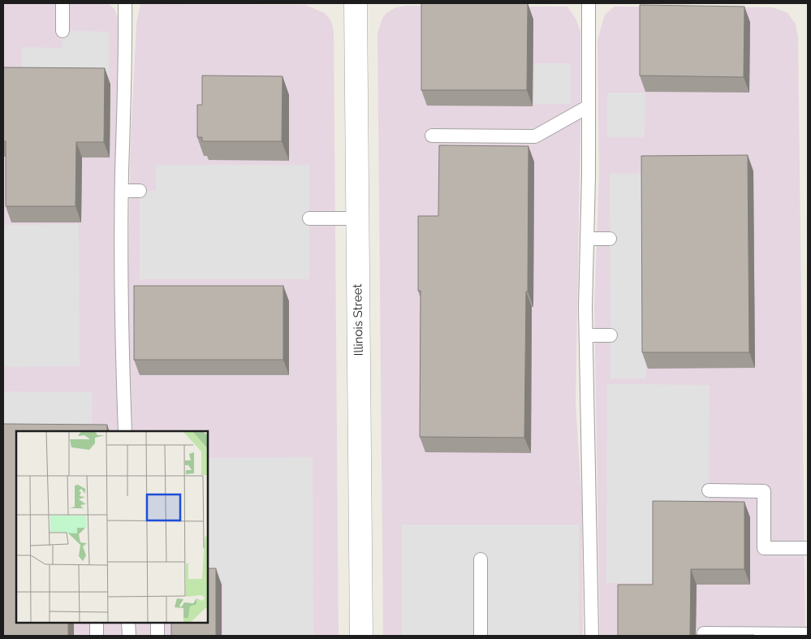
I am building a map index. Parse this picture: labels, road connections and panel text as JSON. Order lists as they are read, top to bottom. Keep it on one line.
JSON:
{"streets":{"street":["Illinois Street"]}}
